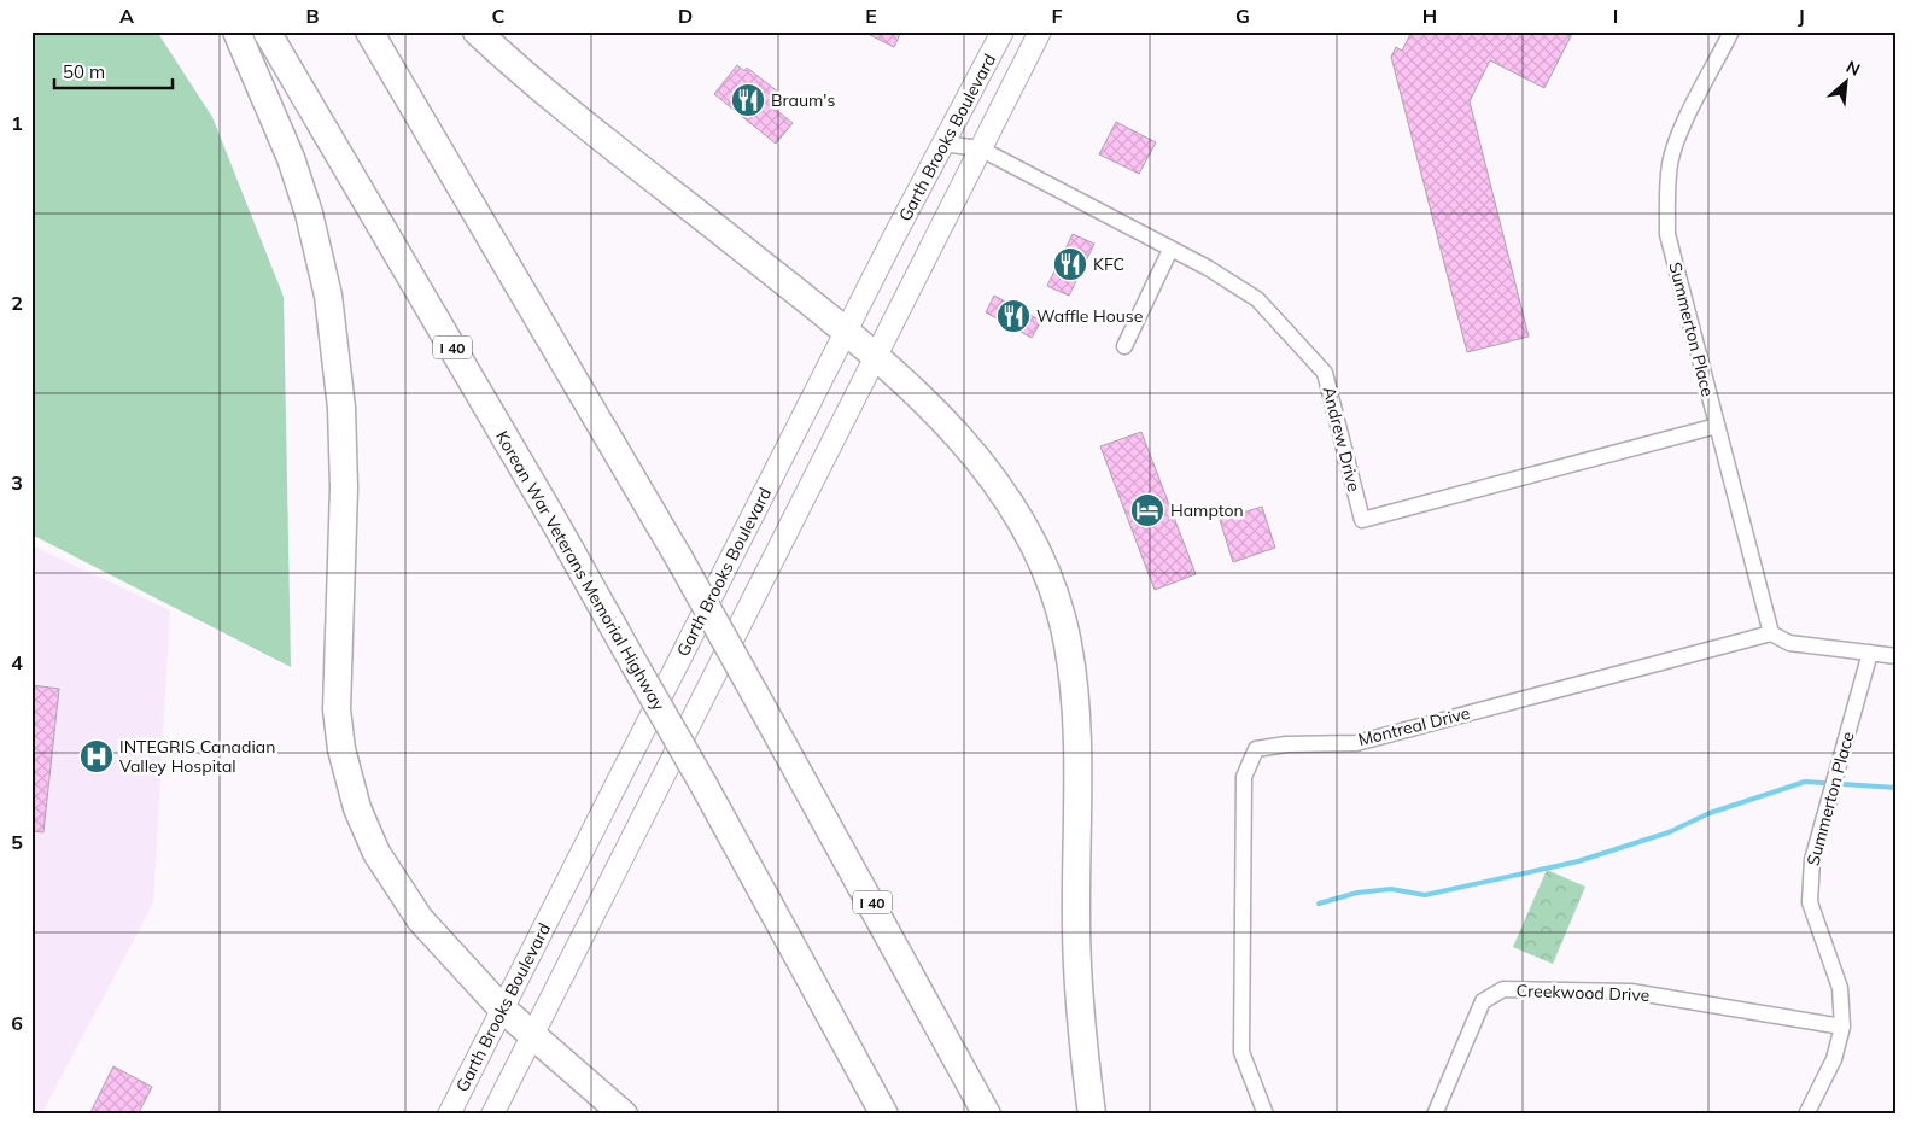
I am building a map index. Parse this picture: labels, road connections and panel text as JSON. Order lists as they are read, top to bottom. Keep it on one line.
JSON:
{"streets":{"highway":["I 40","Korean War Veterans Memorial Highway"],"street":["Garth Brooks Boulevard","Summerton Place","Andrew Drive","Montreal Drive","Creekwood Drive"]},"crossings":[["Garth Brooks Boulevard","Andrew Drive"],["Summerton Place","Andrew Drive"],["Summerton Place","Montreal Drive"],["Summerton Place","Creekwood Drive"]],"places":{"restaurant":["Braum's","KFC","Waffle House"],"hotel":["Hampton"],"hospital":["INTEGRIS Canadian Valley Hospital"]},"scale_bar":"50 m","north":"top right","grid":{"columns":["A","B","C","D","E","F","G","H","I","J"],"rows":["1","2","3","4","5","6"]}}
